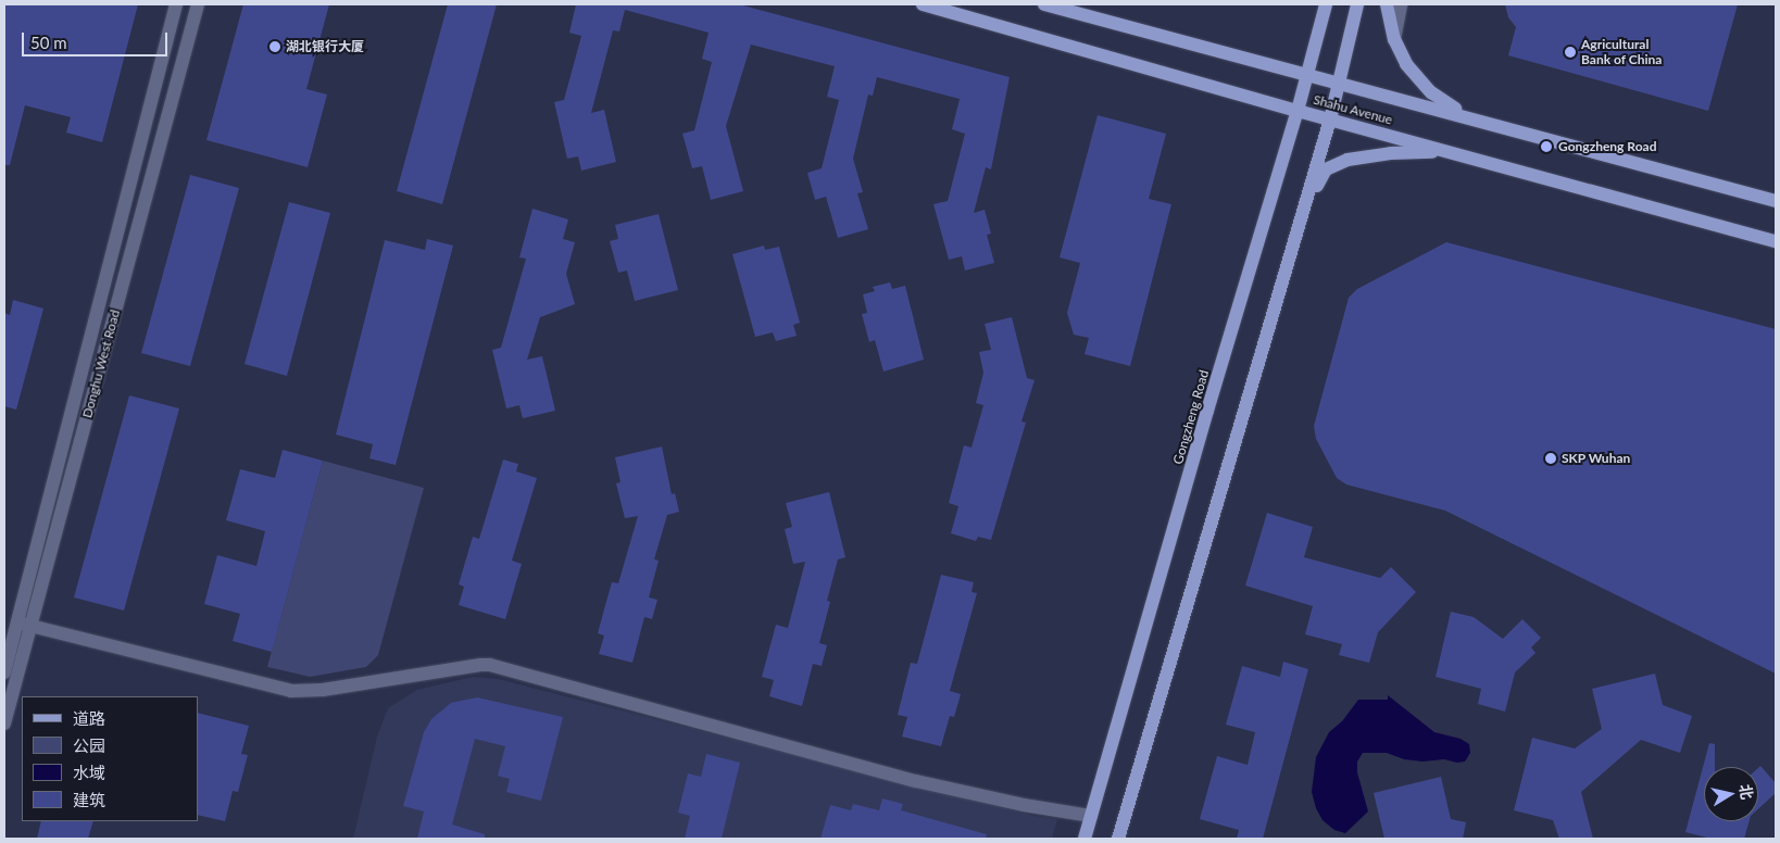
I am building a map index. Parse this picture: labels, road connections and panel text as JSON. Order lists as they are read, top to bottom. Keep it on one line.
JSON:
{"streets":{"main road":["Shahu Avenue","Gongzheng Road"],"street":["Donghu West Road"]},"crossings":[["Shahu Avenue","Gongzheng Road"]],"places":["湖北银行大厦","Agricultural Bank of China","Gongzheng Road","SKP Wuhan"],"legend":["道路","公园","水域","建筑"],"scale_bar":"50 m","north":"right"}
